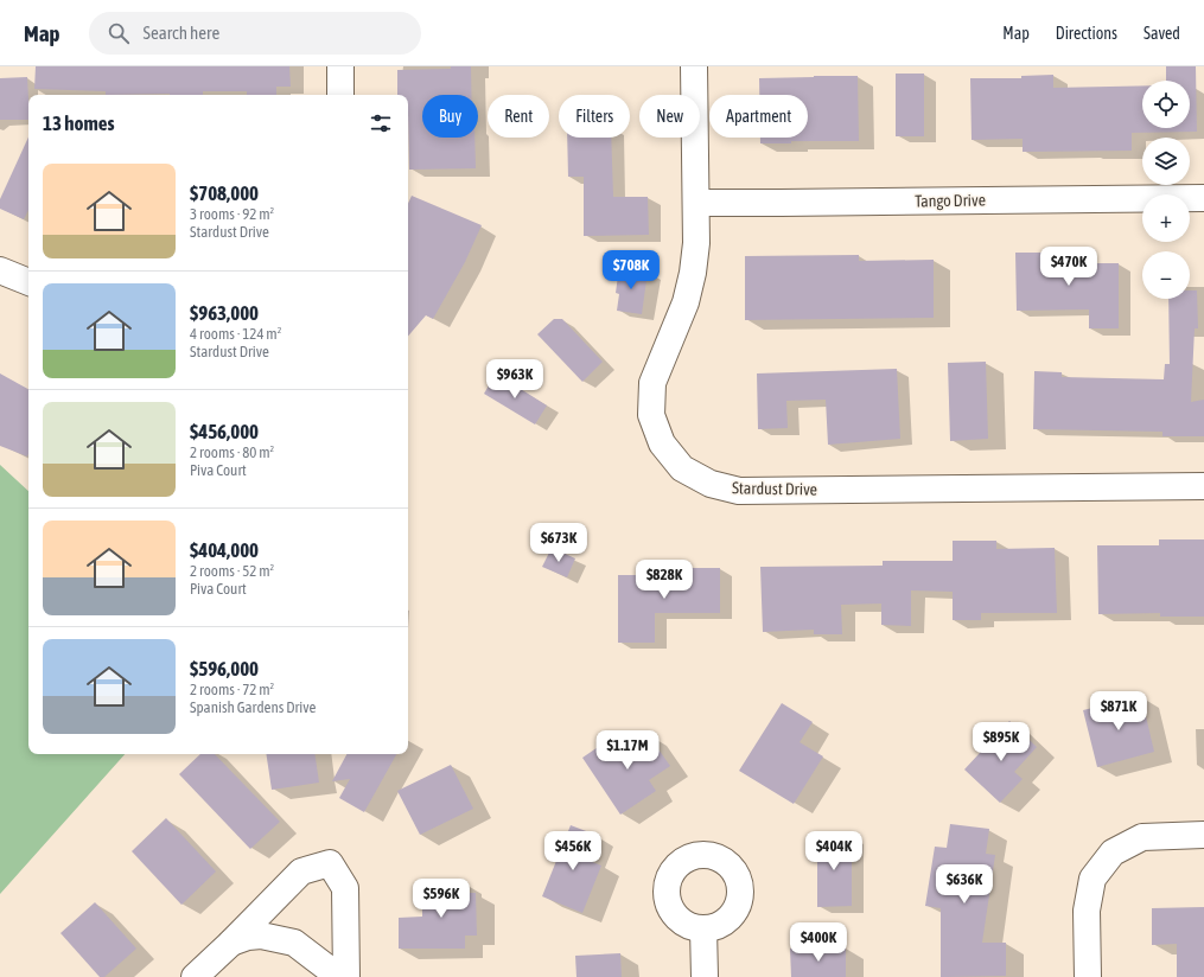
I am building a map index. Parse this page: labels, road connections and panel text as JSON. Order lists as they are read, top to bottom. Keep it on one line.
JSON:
{"streets":{"street":["Tango Drive","Stardust Drive"]},"crossings":[["Tango Drive","Stardust Drive"]],"page":{"header":"Map","search":"Search here","nav":["Map","Directions","Saved"],"map_buttons":["+","−"],"chip":["Buy","Rent","Filters","New","Apartment"],"heading":"13 homes","list":[{"name":"$708,000","note":"3 rooms · 92 m² · Stardust Drive"},{"name":"$963,000","note":"4 rooms · 124 m² · Stardust Drive"},{"name":"$456,000","note":"2 rooms · 80 m² · Piva Court"},{"name":"$404,000","note":"2 rooms · 52 m² · Piva Court"},{"name":"$596,000","note":"2 rooms · 72 m² · Spanish Gardens Drive"}],"price":["$470K","$708K","$963K","$673K","$828K","$871K","$895K","$1.17M","$456K","$404K","$636K","$596K","$400K"]}}
